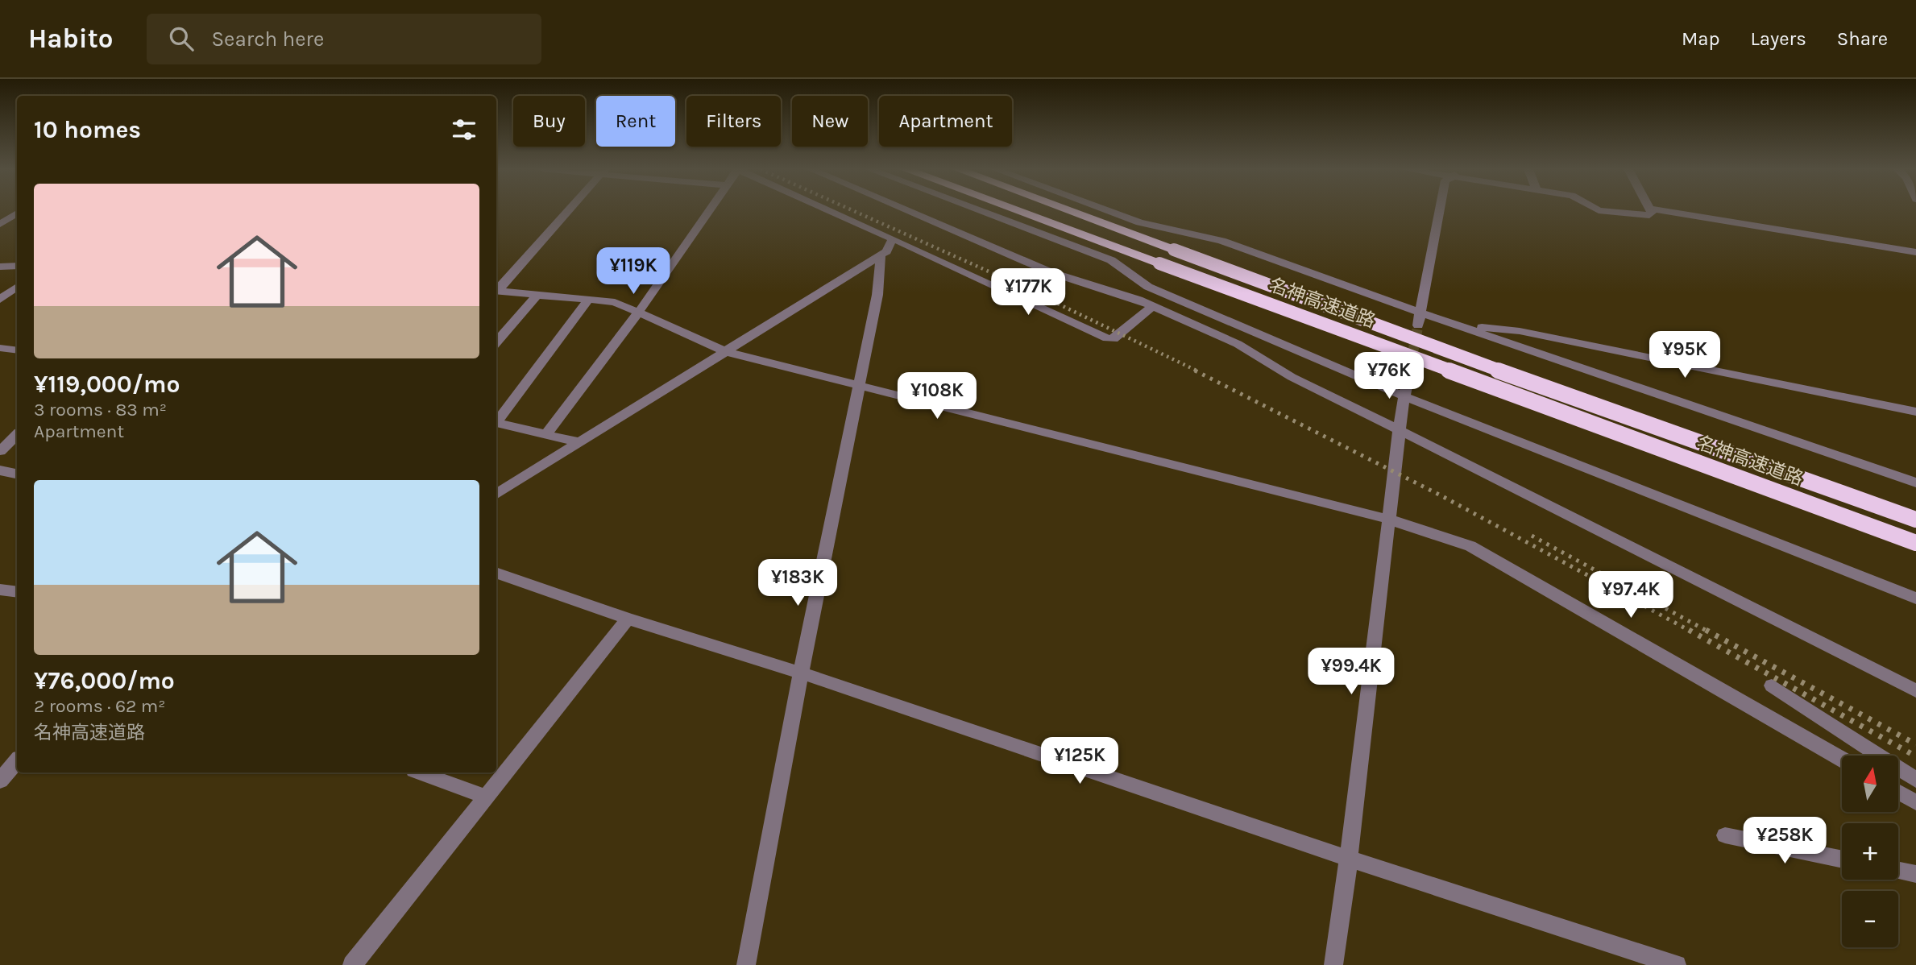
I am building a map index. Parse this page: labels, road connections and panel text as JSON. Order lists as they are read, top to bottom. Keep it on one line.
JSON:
{"streets":{"highway":["名神高速道路"]},"north":"top","page":{"header":"Habito","search":"Search here","nav":["Map","Layers","Share"],"chip":["Buy","Rent","Filters","New","Apartment"],"heading":"10 homes","list":[{"name":"¥119,000/mo","note":"3 rooms · 83 m² · Apartment"},{"name":"¥76,000/mo","note":"2 rooms · 62 m² · 名神高速道路"}],"price":["¥119K","¥177K","¥95K","¥76K","¥108K","¥183K","¥97.4K","¥99.4K","¥125K","¥258K"],"map_buttons":["+","−"]}}
